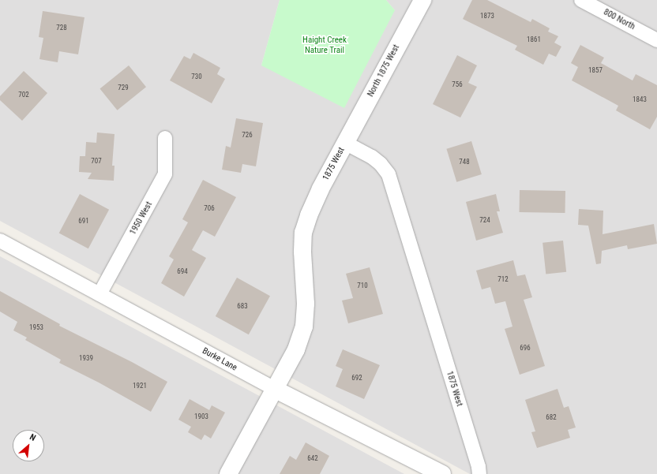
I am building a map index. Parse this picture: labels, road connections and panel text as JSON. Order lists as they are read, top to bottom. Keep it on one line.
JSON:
{"streets":{"street":["800 North","North 1875 West","1875 West","1950 West","Burke Lane"]},"crossings":[["North 1875 West","1875 West"],["1875 West","Burke Lane"],["1950 West","Burke Lane"]],"parks":["Haight Creek Nature Trail"],"house_numbers":["1873","728","1861","1857","730","756","729","702","1843","726","707","748","706","724","691","694","712","710","683","1953","696","1939","692","1921","1903","682","642"],"north":"top right"}
